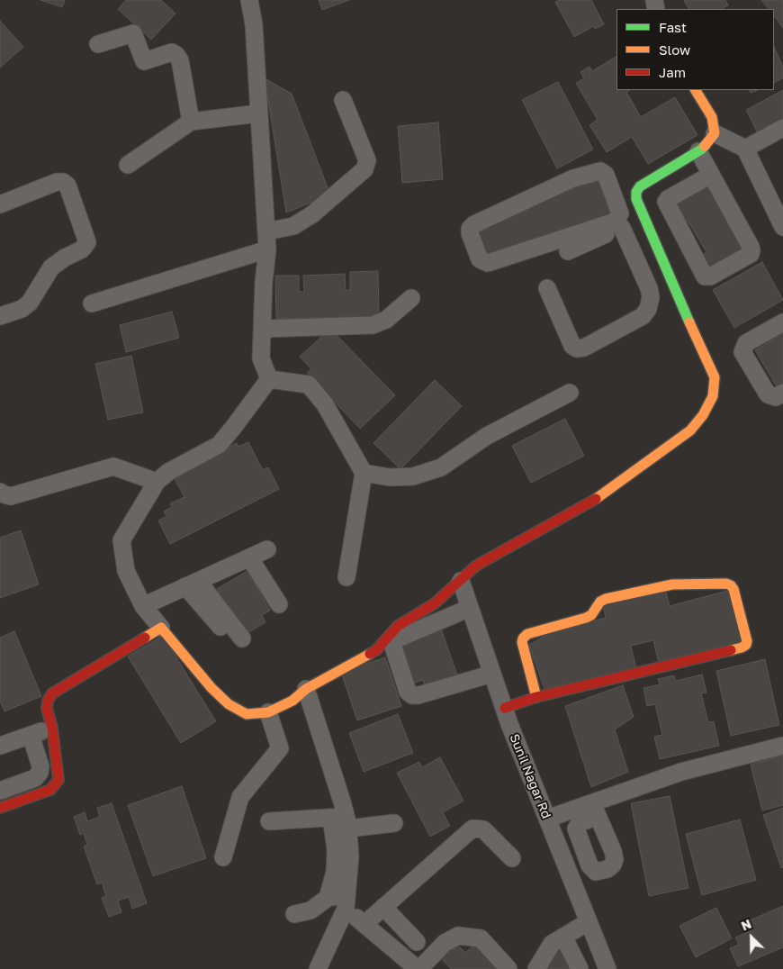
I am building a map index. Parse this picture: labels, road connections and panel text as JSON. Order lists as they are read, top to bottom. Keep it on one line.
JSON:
{"streets":{"street":["Sunil Nagar Rd"]},"legend":["Fast","Slow","Jam"],"north":"top left"}
